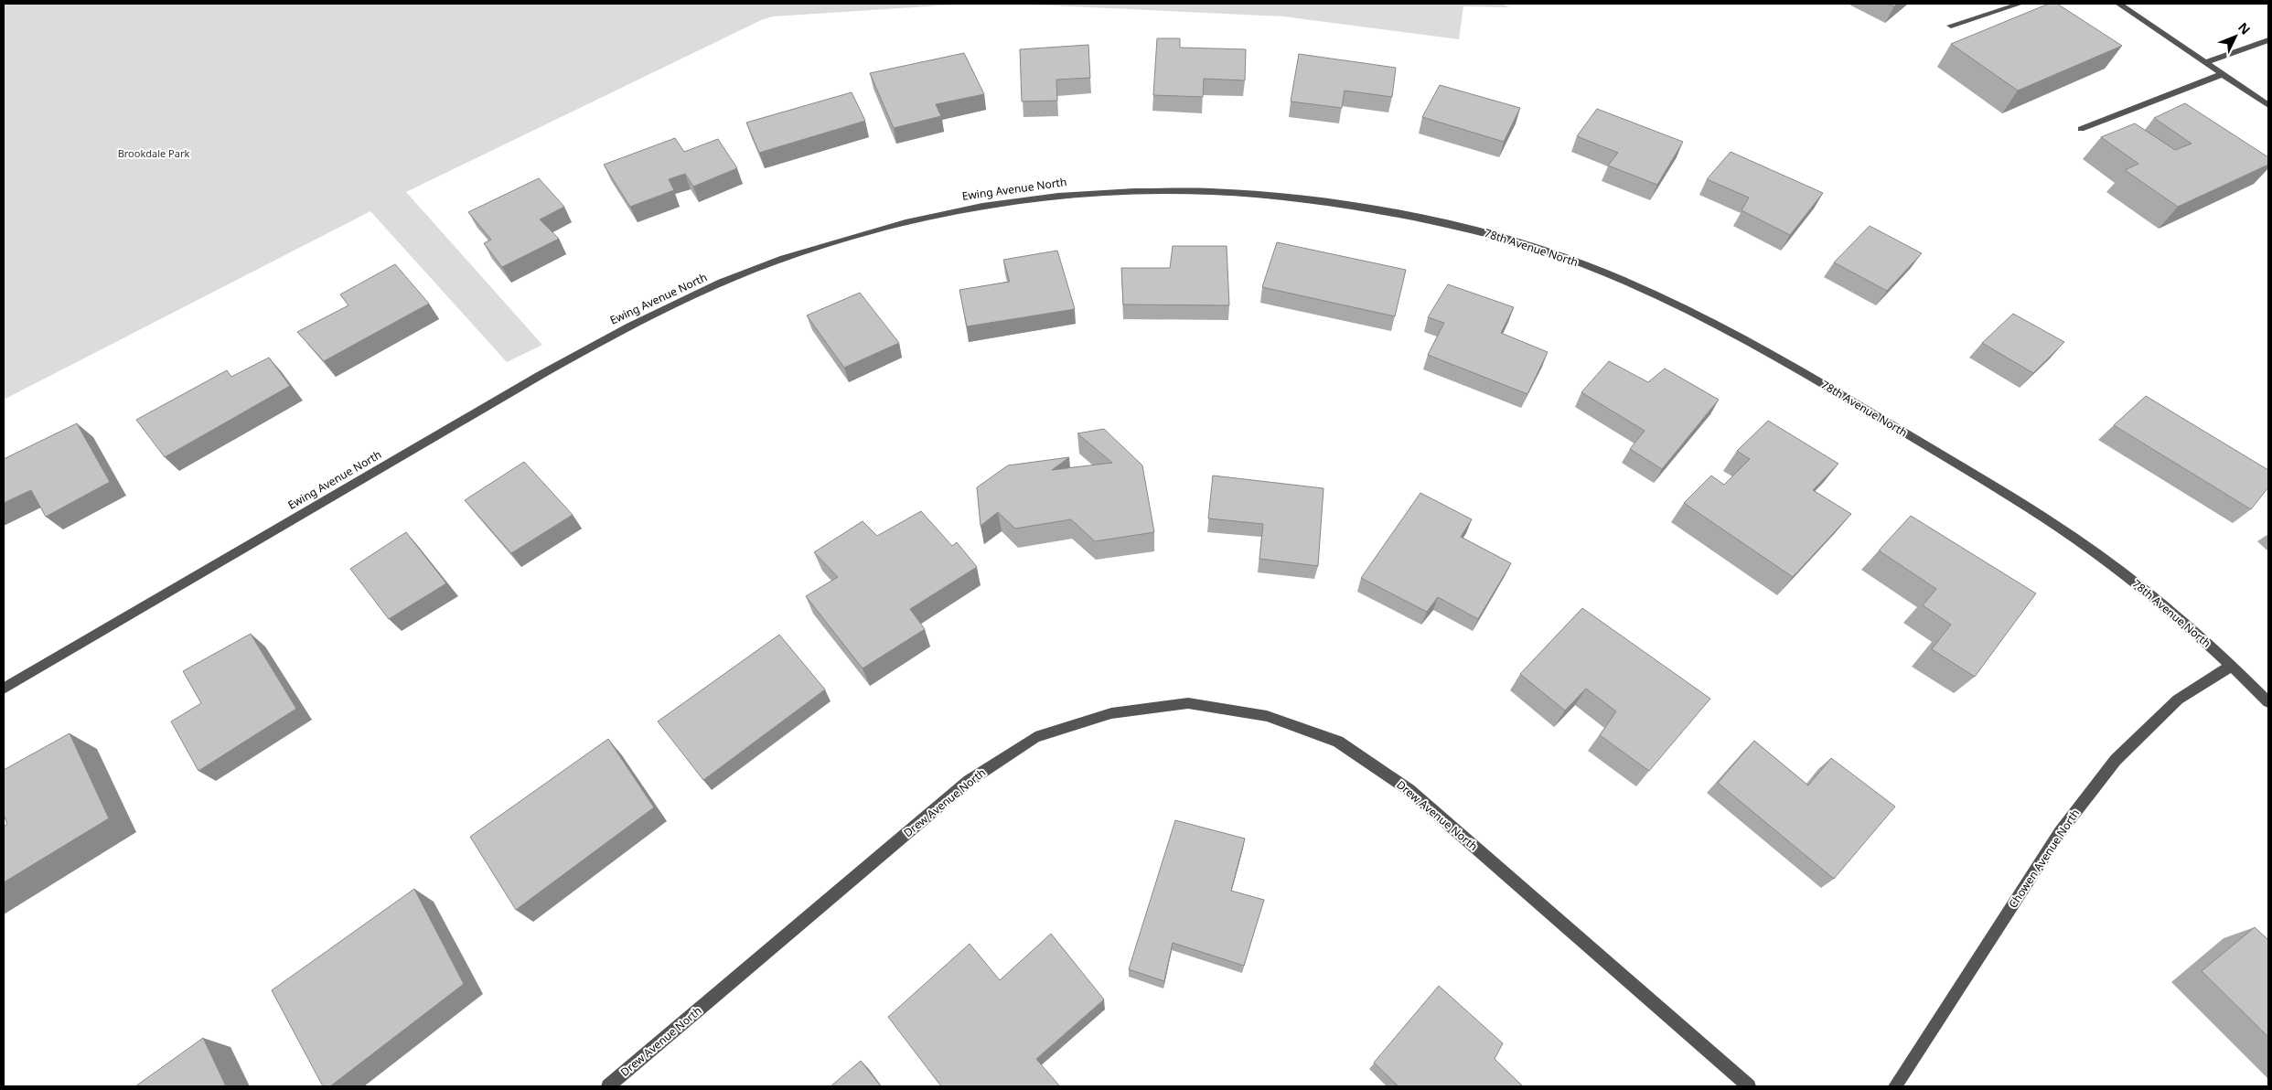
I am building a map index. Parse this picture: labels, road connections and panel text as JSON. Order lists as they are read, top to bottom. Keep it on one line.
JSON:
{"streets":{"street":["Ewing Avenue North","78th Avenue North","Drew Avenue North","Chowen Avenue North"]},"crossings":[["Ewing Avenue North","78th Avenue North"],["78th Avenue North","Chowen Avenue North"]],"parks":["Brookdale Park"],"north":"top right"}
